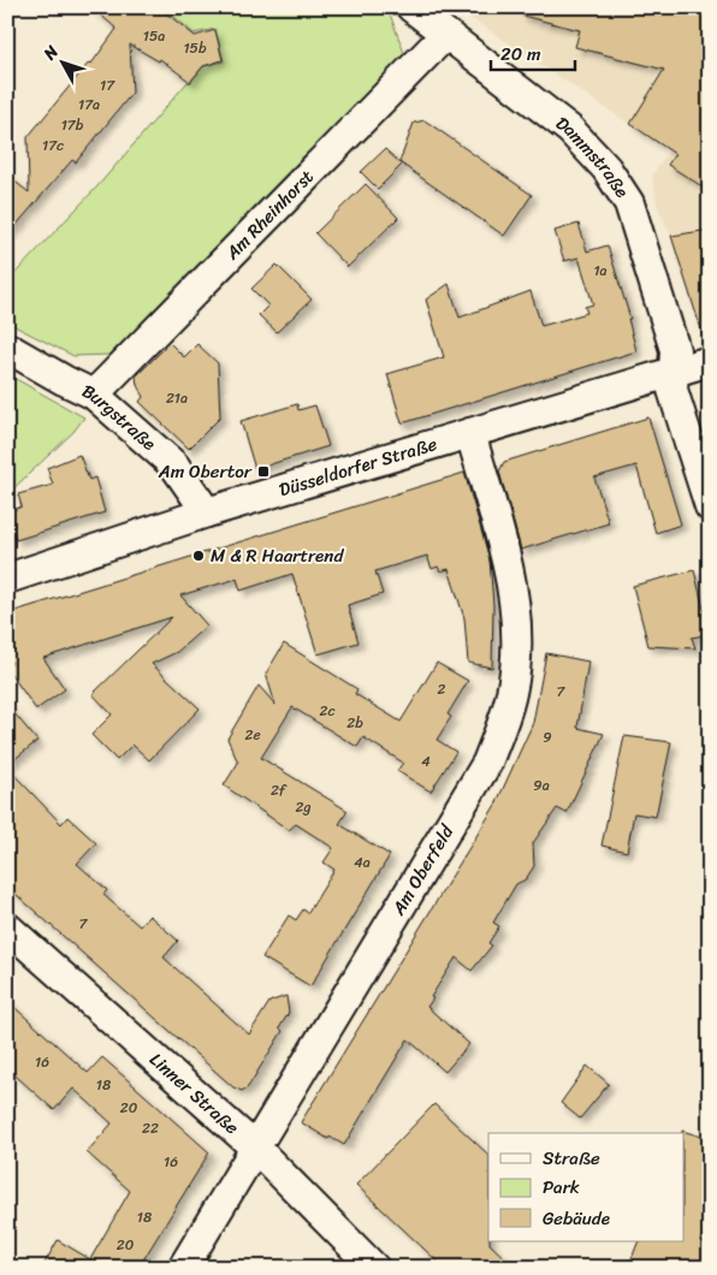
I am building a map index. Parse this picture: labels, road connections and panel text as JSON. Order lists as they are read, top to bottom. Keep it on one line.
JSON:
{"streets":{"street":["Dammstraße","Am Rheinhorst","Burgstraße","Düsseldorfer Straße","Am Oberfeld","Linner Straße"]},"crossings":[["Dammstraße","Am Rheinhorst"],["Dammstraße","Düsseldorfer Straße"],["Am Rheinhorst","Burgstraße"],["Burgstraße","Düsseldorfer Straße"],["Düsseldorfer Straße","Am Oberfeld"],["Am Oberfeld","Linner Straße"]],"places":{"transit":["Am Obertor"],"other":["M & R Haartrend"]},"house_numbers":["15a","15b","17","17a","17b","17c","1a","21a","2","7","2c","2b","2e","9","4","9a","2f","2g","4a","7","16","18","20","22","16","18","20"],"legend":["Straße","Park","Gebäude"],"scale_bar":"20 m","north":"top left"}
